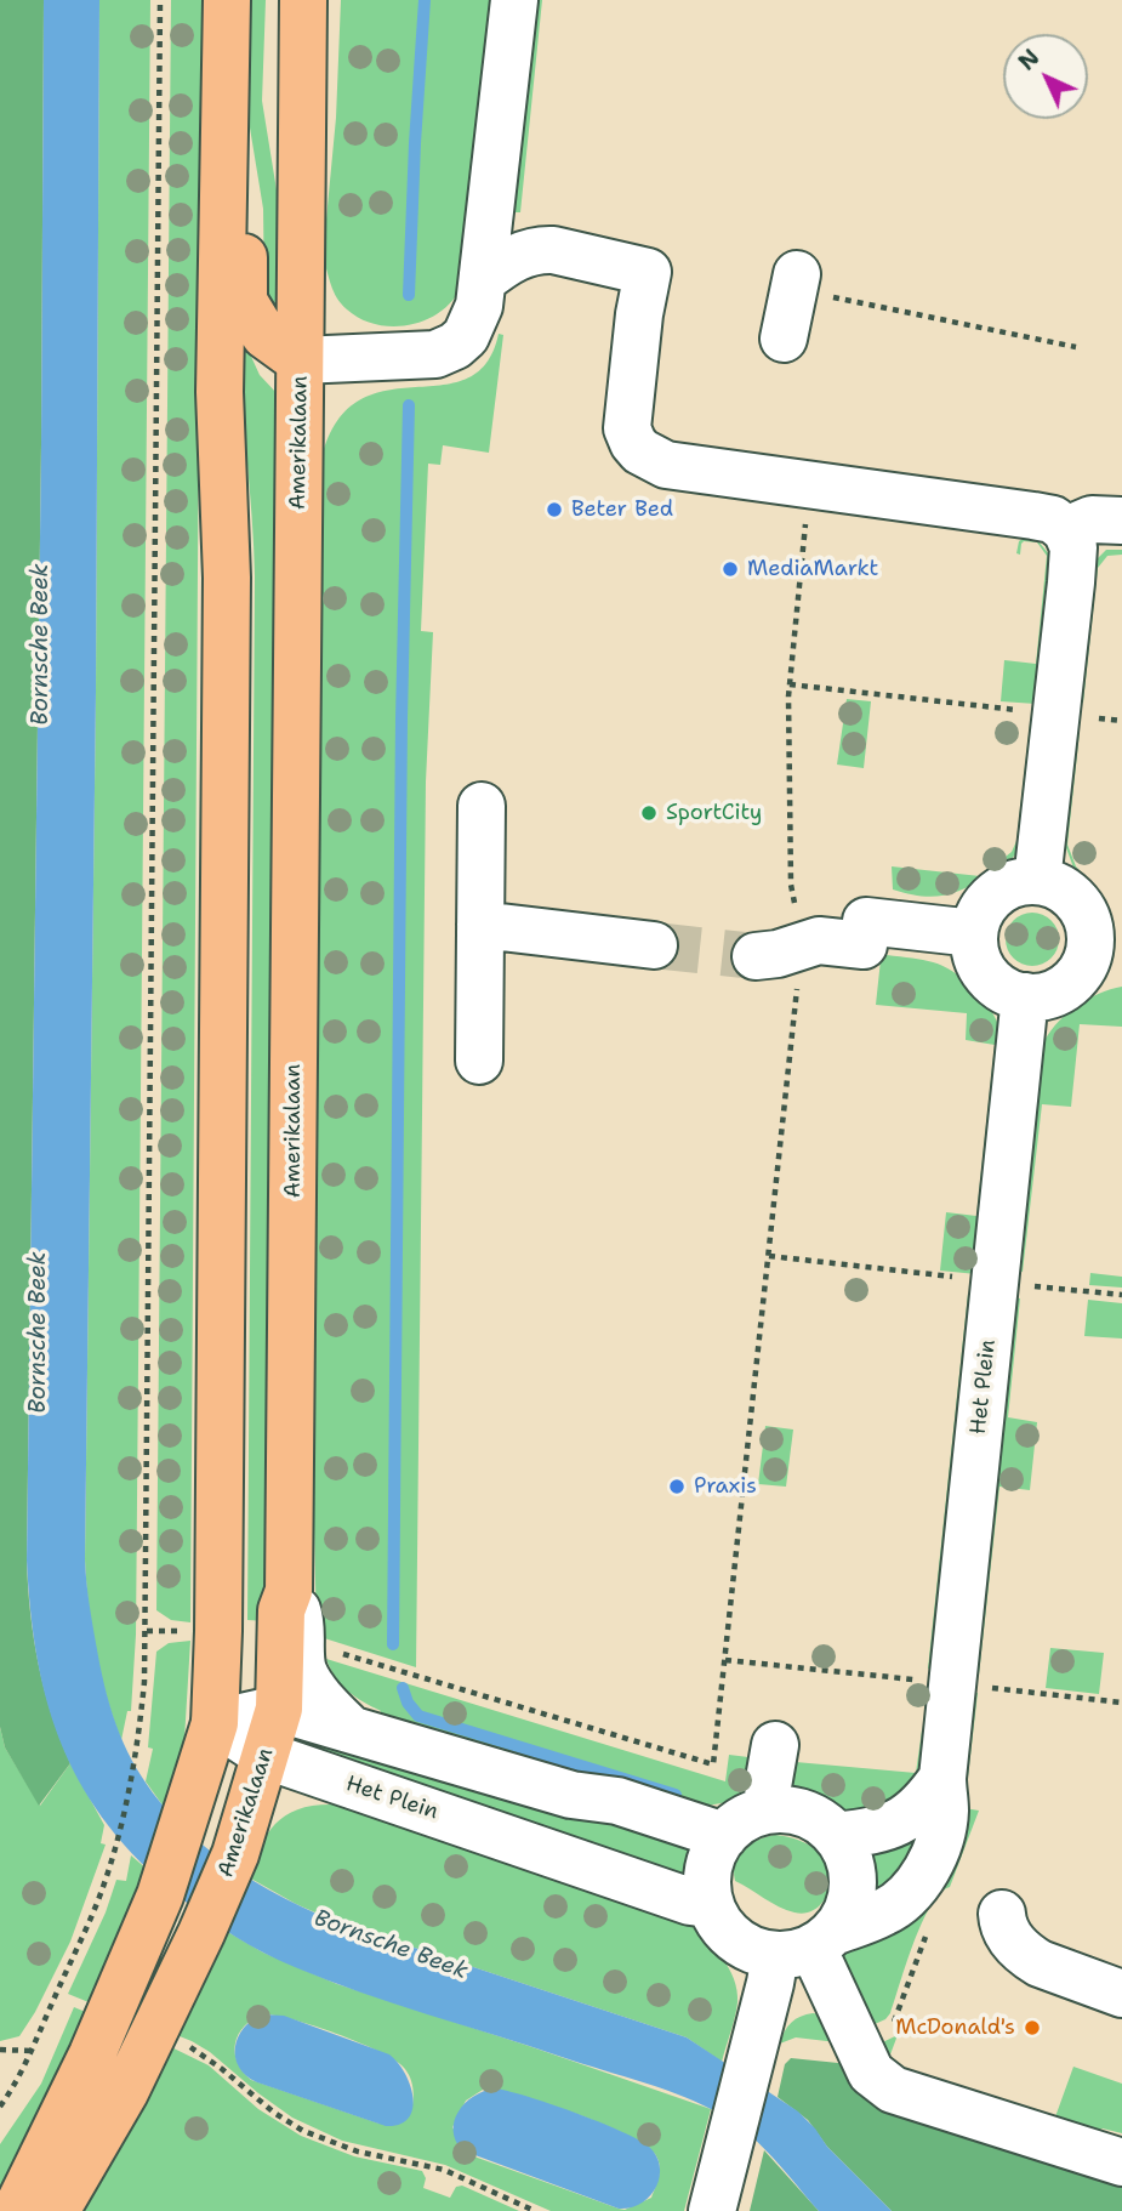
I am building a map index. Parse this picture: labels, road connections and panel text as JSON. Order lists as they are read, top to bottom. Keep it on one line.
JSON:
{"streets":{"main road":["Amerikalaan"],"street":["Het Plein"]},"crossings":[["Amerikalaan","Het Plein"]],"water":["Bornsche Beek"],"places":["Beter Bed","MediaMarkt","SportCity","Praxis","McDonald's"],"north":"top left"}
